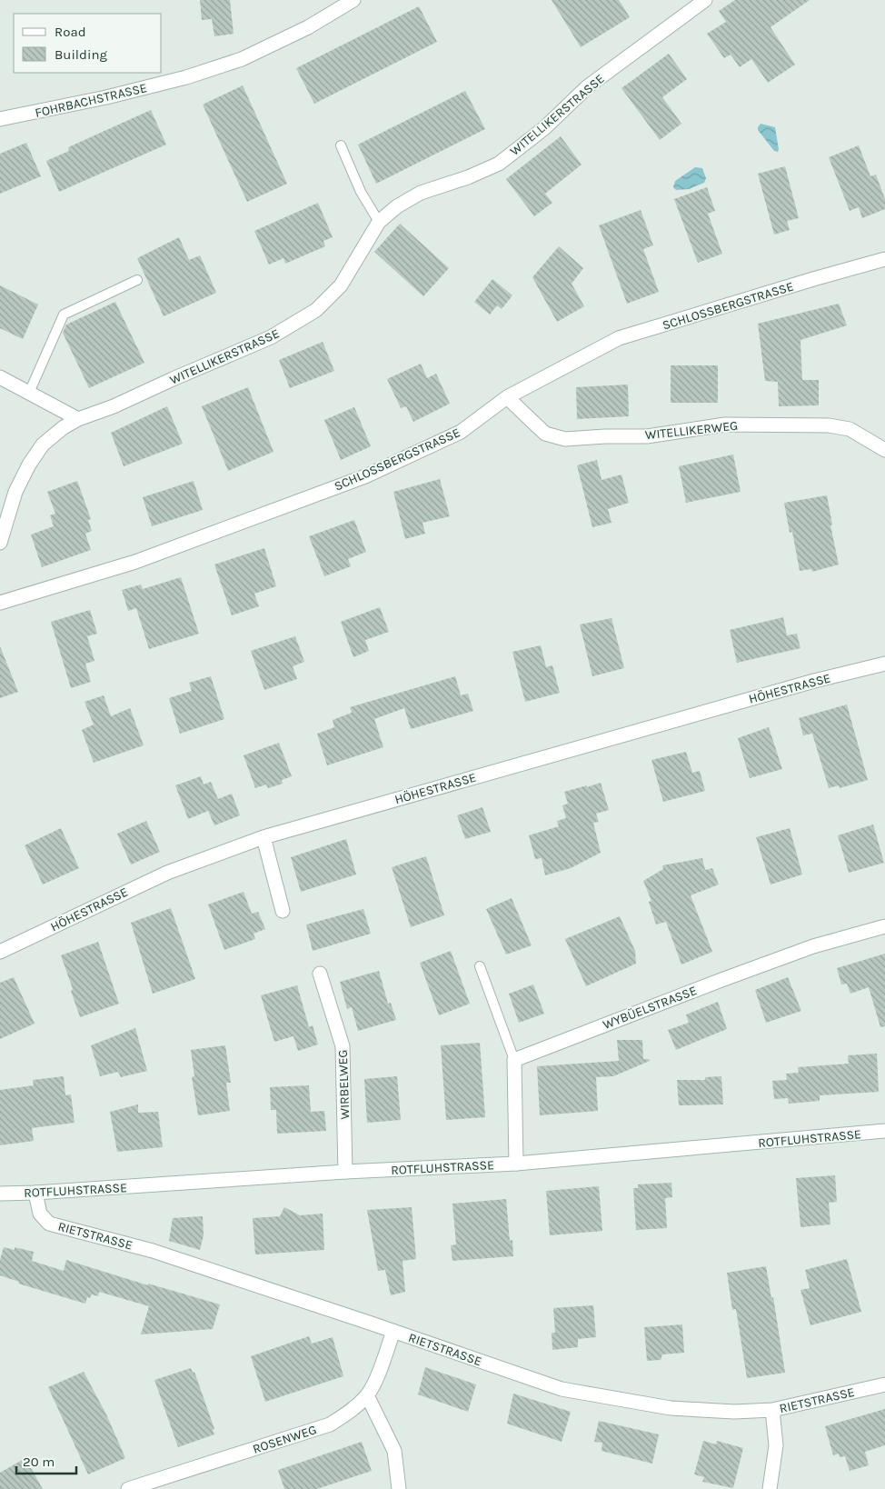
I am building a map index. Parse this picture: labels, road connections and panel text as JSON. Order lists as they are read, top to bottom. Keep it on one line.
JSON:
{"streets":{"street":["FOHRBACHSTRASSE","WITELLIKERSTRASSE","SCHLOSSBERGSTRASSE","WITELLIKERWEG","HÖHESTRASSE","WYBÜELSTRASSE","WIRBELWEG","ROTFLUHSTRASSE","RIETSTRASSE","ROSENWEG"]},"crossings":[["SCHLOSSBERGSTRASSE","WITELLIKERWEG"],["WIRBELWEG","ROTFLUHSTRASSE"],["ROTFLUHSTRASSE","RIETSTRASSE"],["RIETSTRASSE","ROSENWEG"]],"legend":["Road","Building"],"scale_bar":"20 m"}
